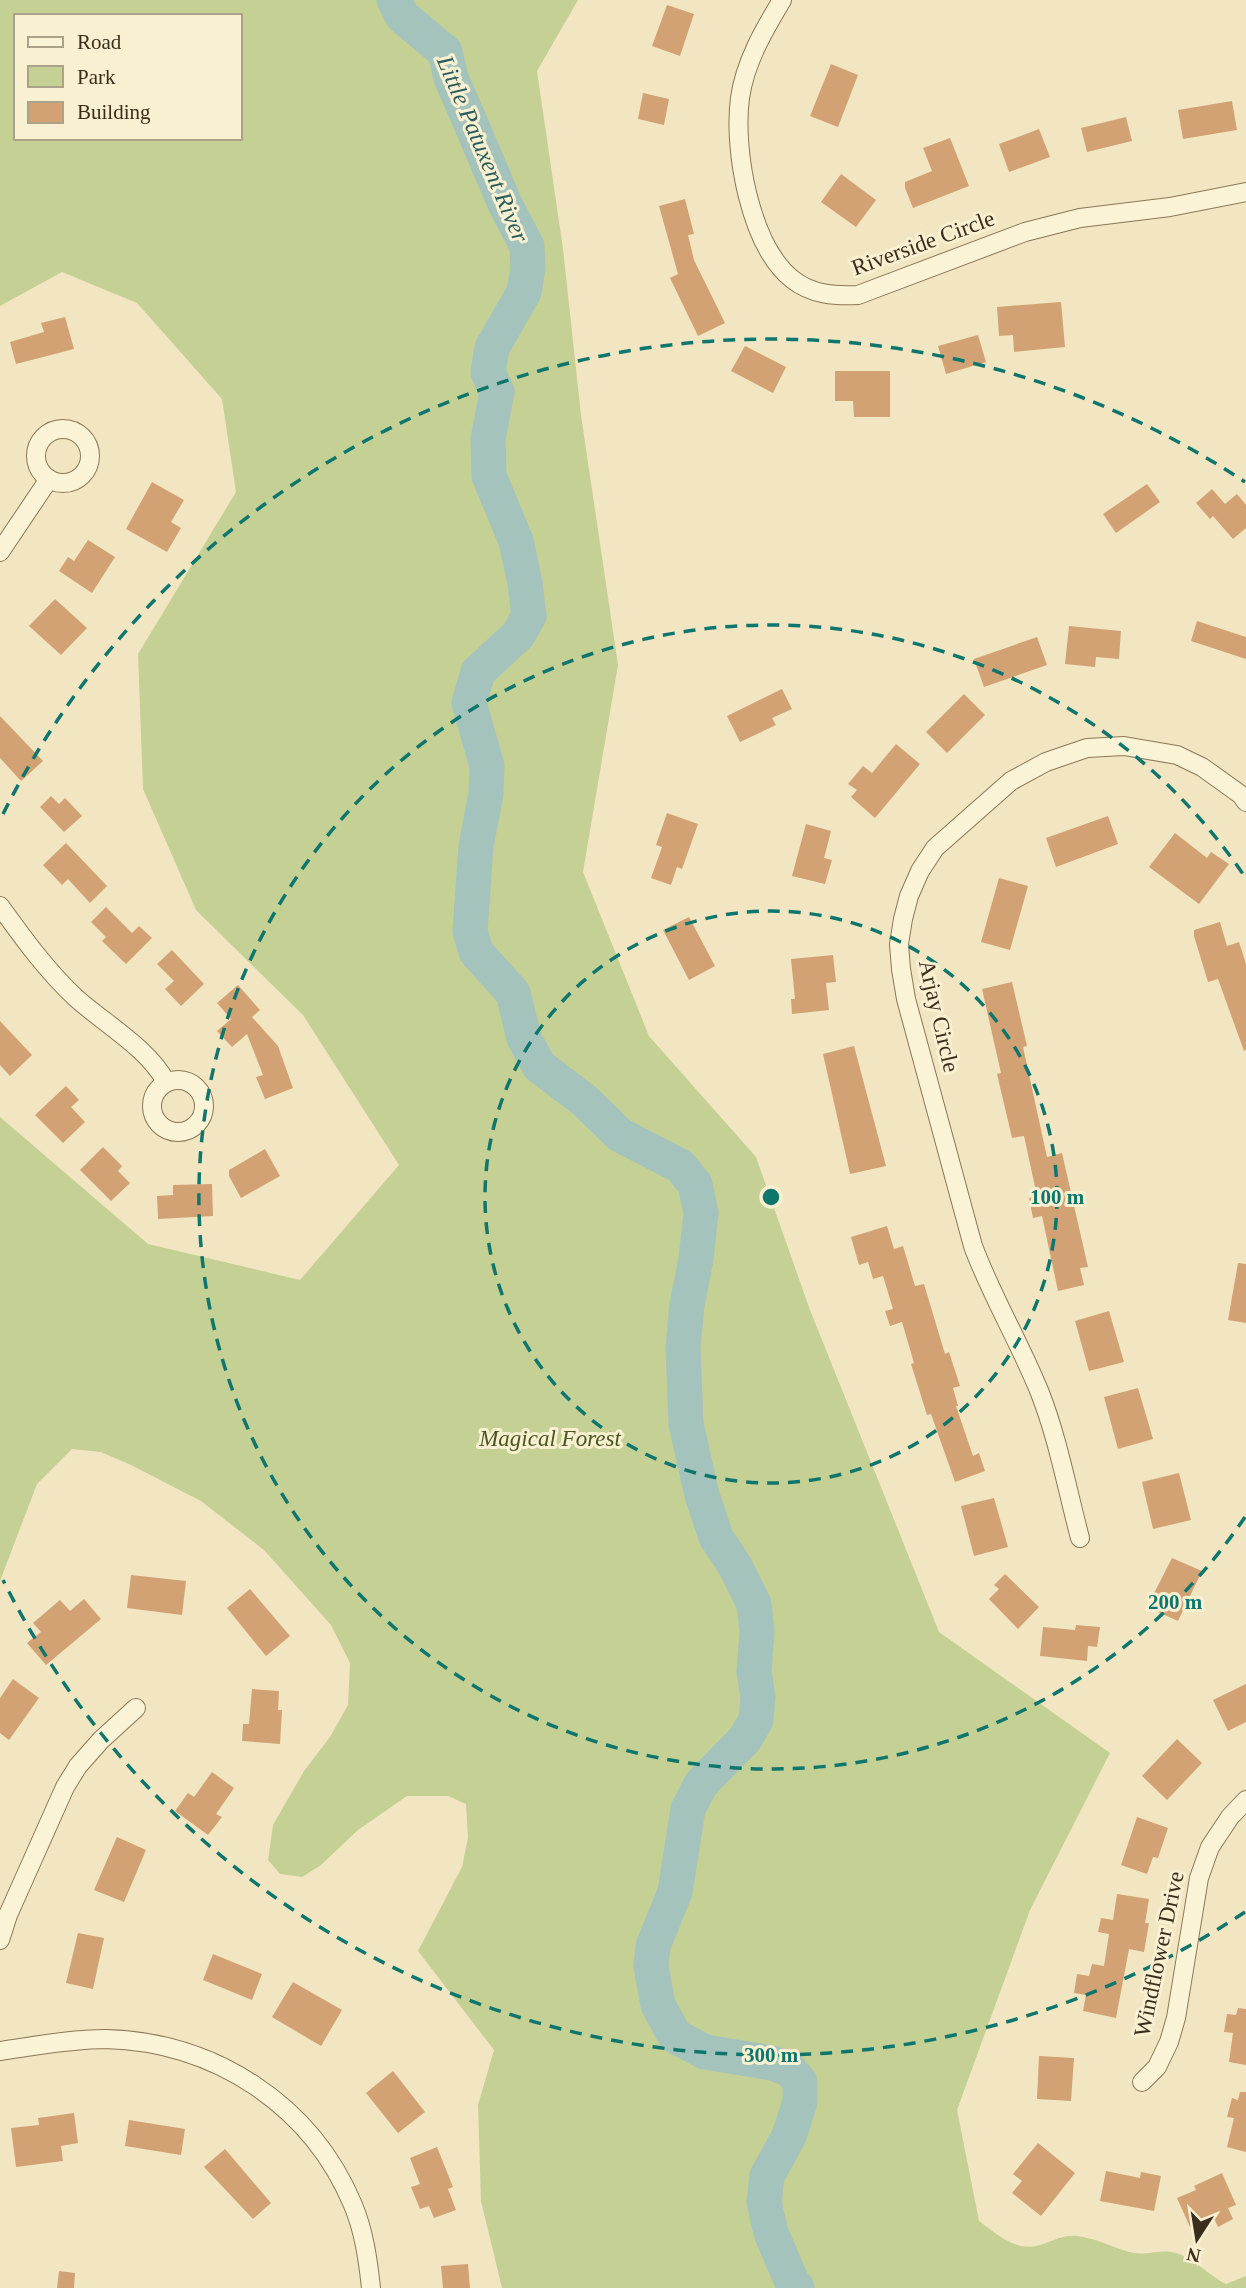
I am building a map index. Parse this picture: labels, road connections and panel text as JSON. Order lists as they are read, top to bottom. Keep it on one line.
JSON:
{"streets":{"street":["Riverside Circle","Arjay Circle","Windflower Drive"]},"water":["Little Patuxent River"],"parks":["Magical Forest"],"legend":["Road","Park","Building"],"north":"bottom","rings":["100 m","200 m","300 m"]}
